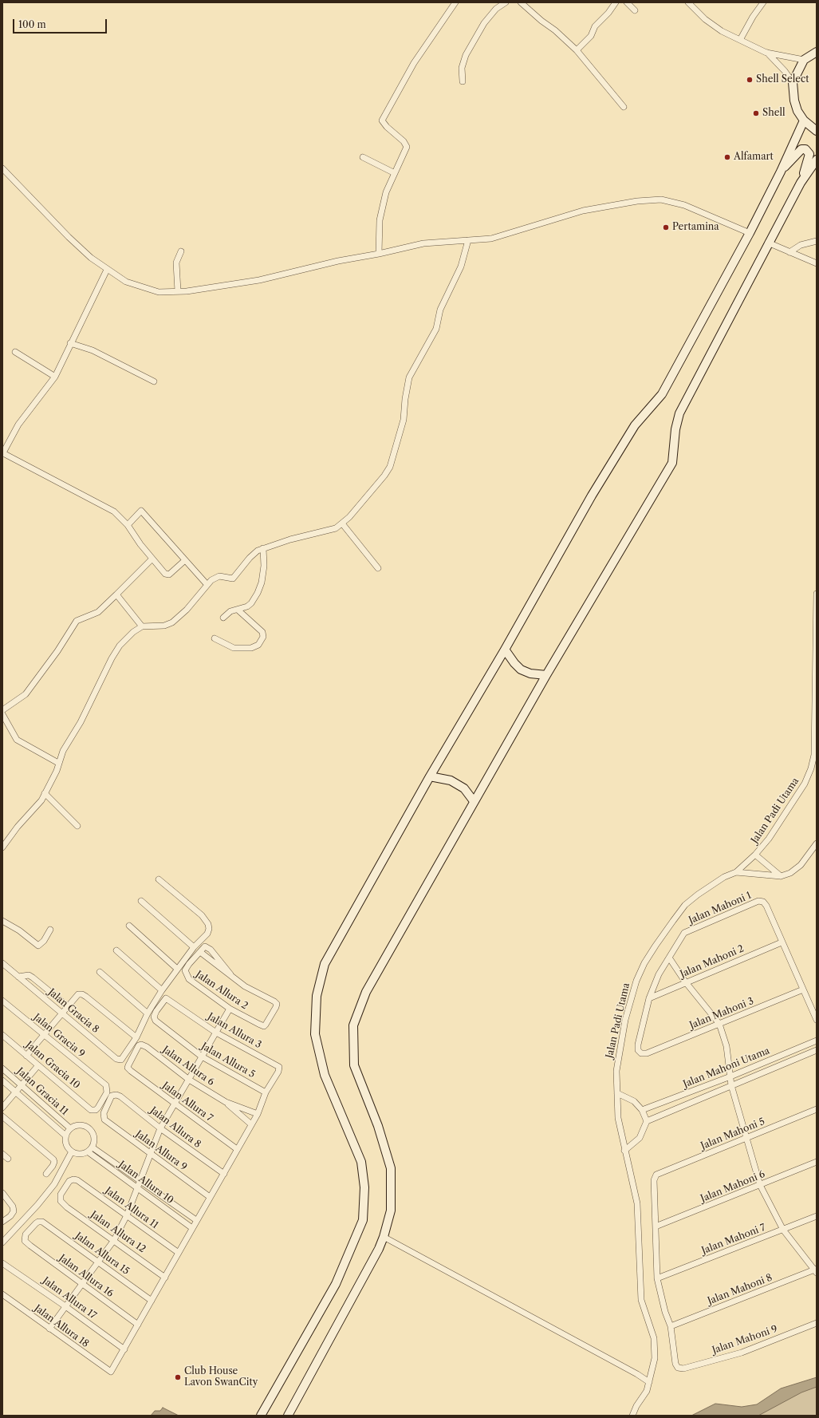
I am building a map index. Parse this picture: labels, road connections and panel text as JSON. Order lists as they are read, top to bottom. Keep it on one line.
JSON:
{"streets":{"street":["Jalan Padi Utama","Jalan Mahoni 1","Jalan Mahoni 2","Jalan Allura 2","Jalan Gracia 8","Jalan Mahoni 3","Jalan Allura 3","Jalan Gracia 9","Jalan Allura 5","Jalan Gracia 10","Jalan Allura 6","Jalan Mahoni Utama","Jalan Gracia 11","Jalan Allura 7","Jalan Allura 8","Jalan Mahoni 5","Jalan Allura 9","Jalan Allura 10","Jalan Mahoni 6","Jalan Allura 11","Jalan Allura 12","Jalan Mahoni 7","Jalan Allura 15","Jalan Allura 16","Jalan Mahoni 8","Jalan Allura 17","Jalan Allura 18","Jalan Mahoni 9"]},"crossings":[["Jalan Mahoni 1","Jalan Mahoni 2"],["Jalan Mahoni 2","Jalan Mahoni 3"],["Jalan Allura 3","Jalan Allura 5"],["Jalan Gracia 9","Jalan Gracia 10"],["Jalan Allura 6","Jalan Allura 7"],["Jalan Gracia 11","Jalan Allura 10"],["Jalan Allura 8","Jalan Allura 9"],["Jalan Mahoni 5","Jalan Mahoni 6"],["Jalan Allura 11","Jalan Allura 12"],["Jalan Allura 15","Jalan Allura 16"],["Jalan Mahoni 8","Jalan Mahoni 9"],["Jalan Allura 17","Jalan Allura 18"]],"places":["Shell Select","Shell","Alfamart","Pertamina","Club House Lavon SwanCity"],"scale_bar":"100 m"}
